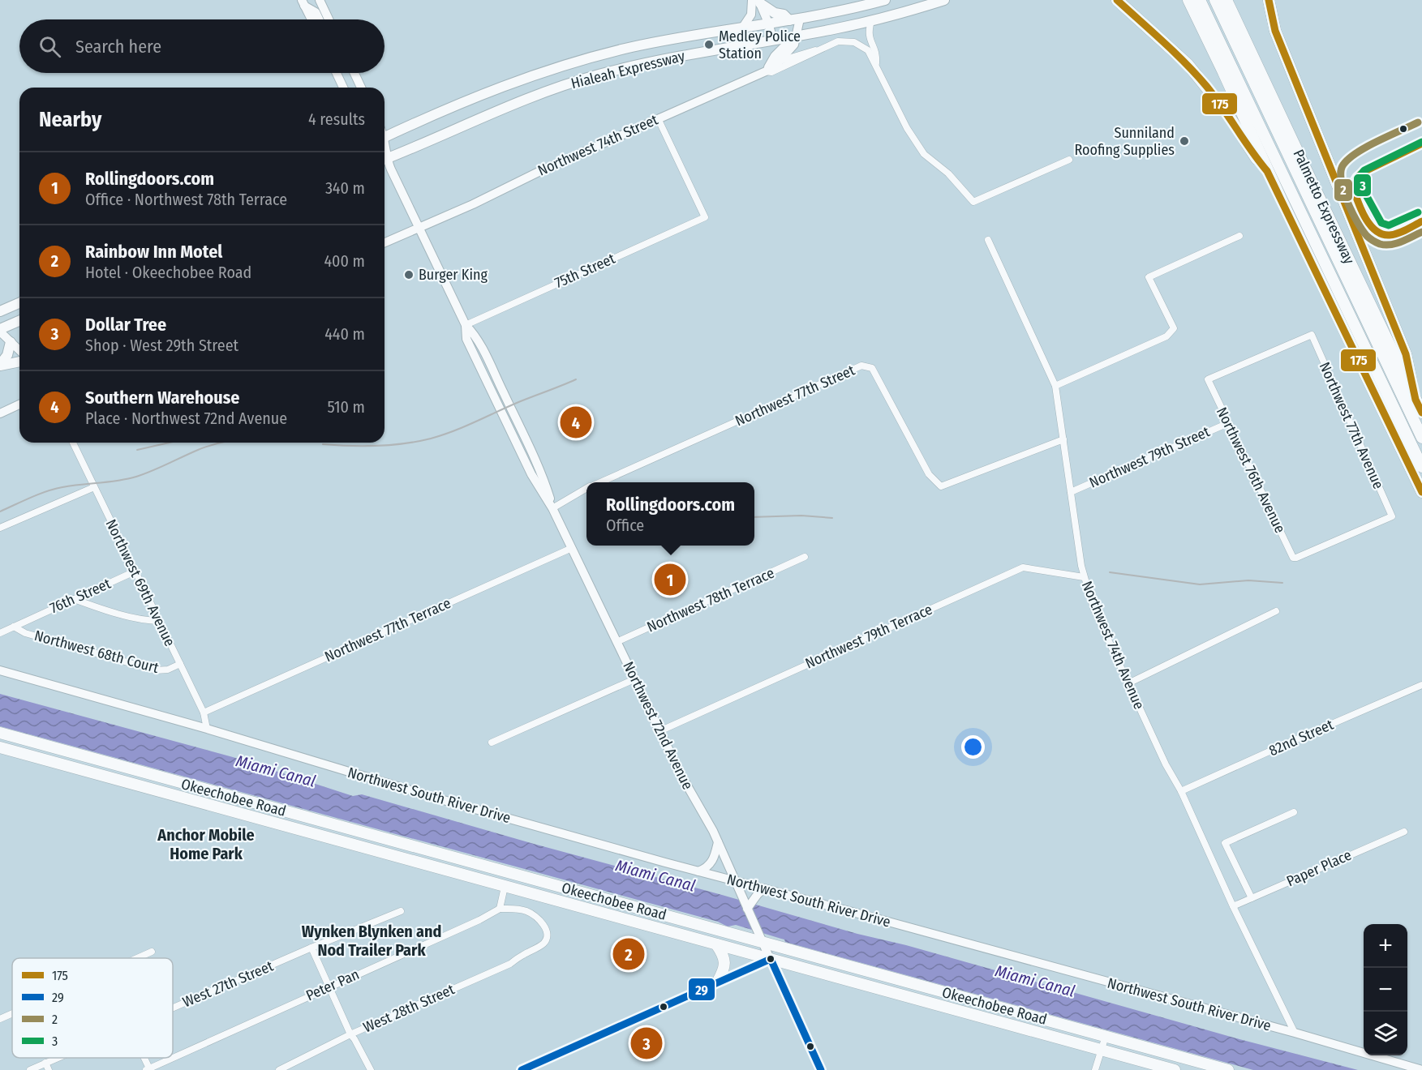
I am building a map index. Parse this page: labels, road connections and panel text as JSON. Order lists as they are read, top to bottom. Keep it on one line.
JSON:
{"streets":{"highway":["Palmetto Expressway","Okeechobee Road"],"main road":["Hialeah Expressway"],"street":["Northwest 74th Street","75th Street","Northwest 77th Street","Northwest 77th Avenue","Northwest 79th Street","Northwest 76th Avenue","Northwest 69th Avenue","76th Street","Northwest 78th Terrace","Northwest 77th Terrace","Northwest 79th Terrace","Northwest 74th Avenue","Northwest 68th Court","Northwest 72nd Avenue","82nd Street","Northwest South River Drive","Paper Place","West 27th Street","Peter Pan","West 28th Street"]},"crossings":[["Northwest 74th Street","75th Street"],["Northwest 74th Street","Northwest 72nd Avenue"],["75th Street","Northwest 72nd Avenue"],["Northwest 77th Street","Northwest 74th Avenue"],["Northwest 77th Street","Northwest 72nd Avenue"],["Northwest 77th Avenue","Northwest 76th Avenue"],["Northwest 79th Street","Northwest 76th Avenue"],["Northwest 79th Street","Northwest 74th Avenue"],["Northwest 69th Avenue","76th Street"],["Northwest 69th Avenue","Northwest 77th Terrace"],["Northwest 69th Avenue","Northwest 68th Court"],["Northwest 69th Avenue","Northwest South River Drive"],["76th Street","Northwest 68th Court"],["Northwest 78th Terrace","Northwest 72nd Avenue"],["Northwest 77th Terrace","Northwest 72nd Avenue"],["Northwest 79th Terrace","Northwest 74th Avenue"],["Northwest 79th Terrace","Northwest 72nd Avenue"],["Northwest 74th Avenue","82nd Street"],["Northwest 74th Avenue","Northwest South River Drive"],["Northwest 74th Avenue","Paper Place"],["Northwest 72nd Avenue","Northwest South River Drive"],["Northwest 72nd Avenue","Okeechobee Road"],["Peter Pan","West 28th Street"]],"districts":["Anchor Mobile Home Park","Wynken Blynken and Nod Trailer Park"],"water":["Miami Canal"],"places":["Medley Police Station","Sunniland Roofing Supplies","Burger King"],"lines":["transit line 175","transit line 2","transit line 3","transit line 29"],"legend":["175","29","2","3"],"page":{"search":"Search here","heading":["Nearby","4 results"],"list":[{"mark":"1","name":"Rollingdoors.com","note":"Office · Northwest 78th Terrace","value":"340 m"},{"mark":"2","name":"Rainbow Inn Motel","note":"Hotel · Okeechobee Road","value":"400 m"},{"mark":"3","name":"Dollar Tree","note":"Shop · West 29th Street","value":"440 m"},{"mark":"4","name":"Southern Warehouse","note":"Place · Northwest 72nd Avenue","value":"510 m"}],"pins":["4","1","2","3"],"popup":["Rollingdoors.com","Office"],"map_buttons":["+","−"]}}
